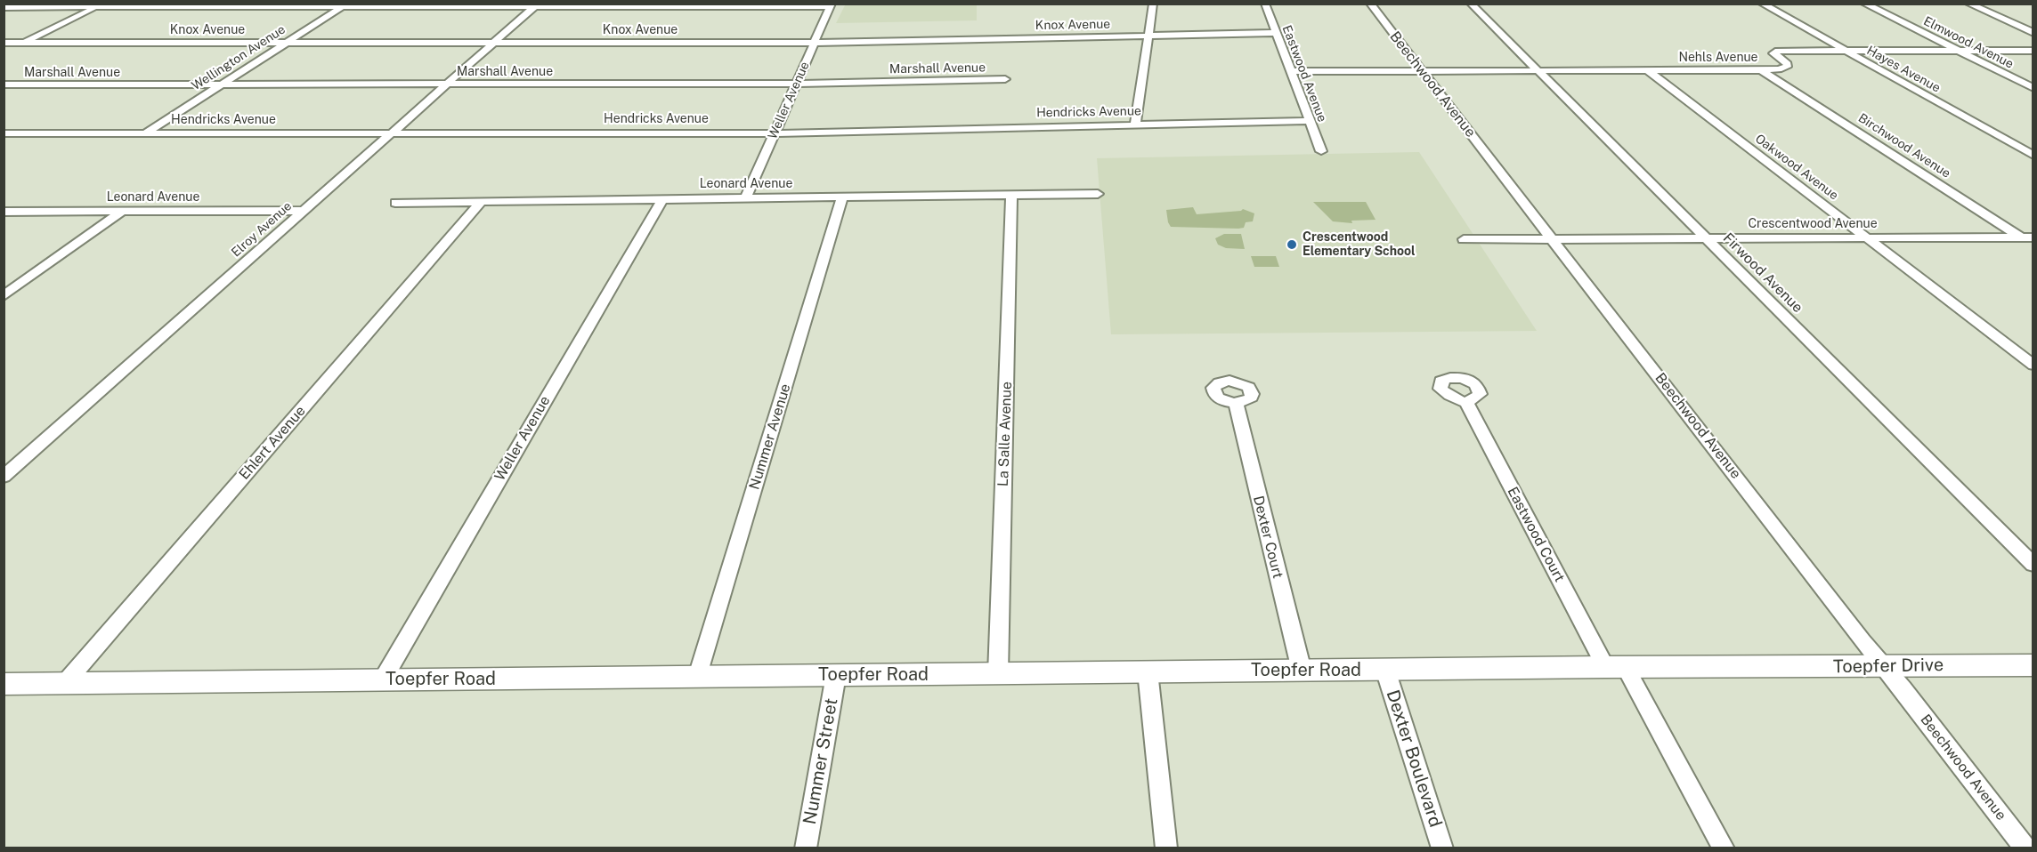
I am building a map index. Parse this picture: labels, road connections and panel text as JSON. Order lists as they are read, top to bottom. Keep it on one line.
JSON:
{"streets":{"street":["Knox Avenue","Elmwood Avenue","Wellington Avenue","Nehls Avenue","Marshall Avenue","Hayes Avenue","Eastwood Avenue","Beechwood Avenue","Weller Avenue","Hendricks Avenue","Birchwood Avenue","Oakwood Avenue","Leonard Avenue","Crescentwood Avenue","Elroy Avenue","Firwood Avenue","La Salle Avenue","Nummer Avenue","Ehlert Avenue","Eastwood Court","Dexter Court","Toepfer Drive","Toepfer Road","Dexter Boulevard","Nummer Street"]},"crossings":[["Knox Avenue","Wellington Avenue"],["Knox Avenue","Eastwood Avenue"],["Knox Avenue","Weller Avenue"],["Knox Avenue","Elroy Avenue"],["Elmwood Avenue","Nehls Avenue"],["Wellington Avenue","Marshall Avenue"],["Wellington Avenue","Hendricks Avenue"],["Nehls Avenue","Hayes Avenue"],["Nehls Avenue","Eastwood Avenue"],["Nehls Avenue","Beechwood Avenue"],["Nehls Avenue","Birchwood Avenue"],["Nehls Avenue","Oakwood Avenue"],["Nehls Avenue","Firwood Avenue"],["Marshall Avenue","Weller Avenue"],["Marshall Avenue","Elroy Avenue"],["Eastwood Avenue","Hendricks Avenue"],["Beechwood Avenue","Crescentwood Avenue"],["Beechwood Avenue","Toepfer Drive"],["Weller Avenue","Hendricks Avenue"],["Weller Avenue","Leonard Avenue"],["Weller Avenue","Toepfer Road"],["Hendricks Avenue","Elroy Avenue"],["Birchwood Avenue","Crescentwood Avenue"],["Oakwood Avenue","Crescentwood Avenue"],["Leonard Avenue","Elroy Avenue"],["Leonard Avenue","La Salle Avenue"],["Leonard Avenue","Nummer Avenue"],["Leonard Avenue","Ehlert Avenue"],["Crescentwood Avenue","Firwood Avenue"],["La Salle Avenue","Toepfer Road"],["Nummer Avenue","Toepfer Road"],["Ehlert Avenue","Toepfer Road"],["Eastwood Court","Toepfer Road"],["Dexter Court","Toepfer Road"],["Toepfer Drive","Toepfer Road"],["Toepfer Road","Dexter Boulevard"],["Toepfer Road","Nummer Street"]],"places":["Crescentwood Elementary School"]}
